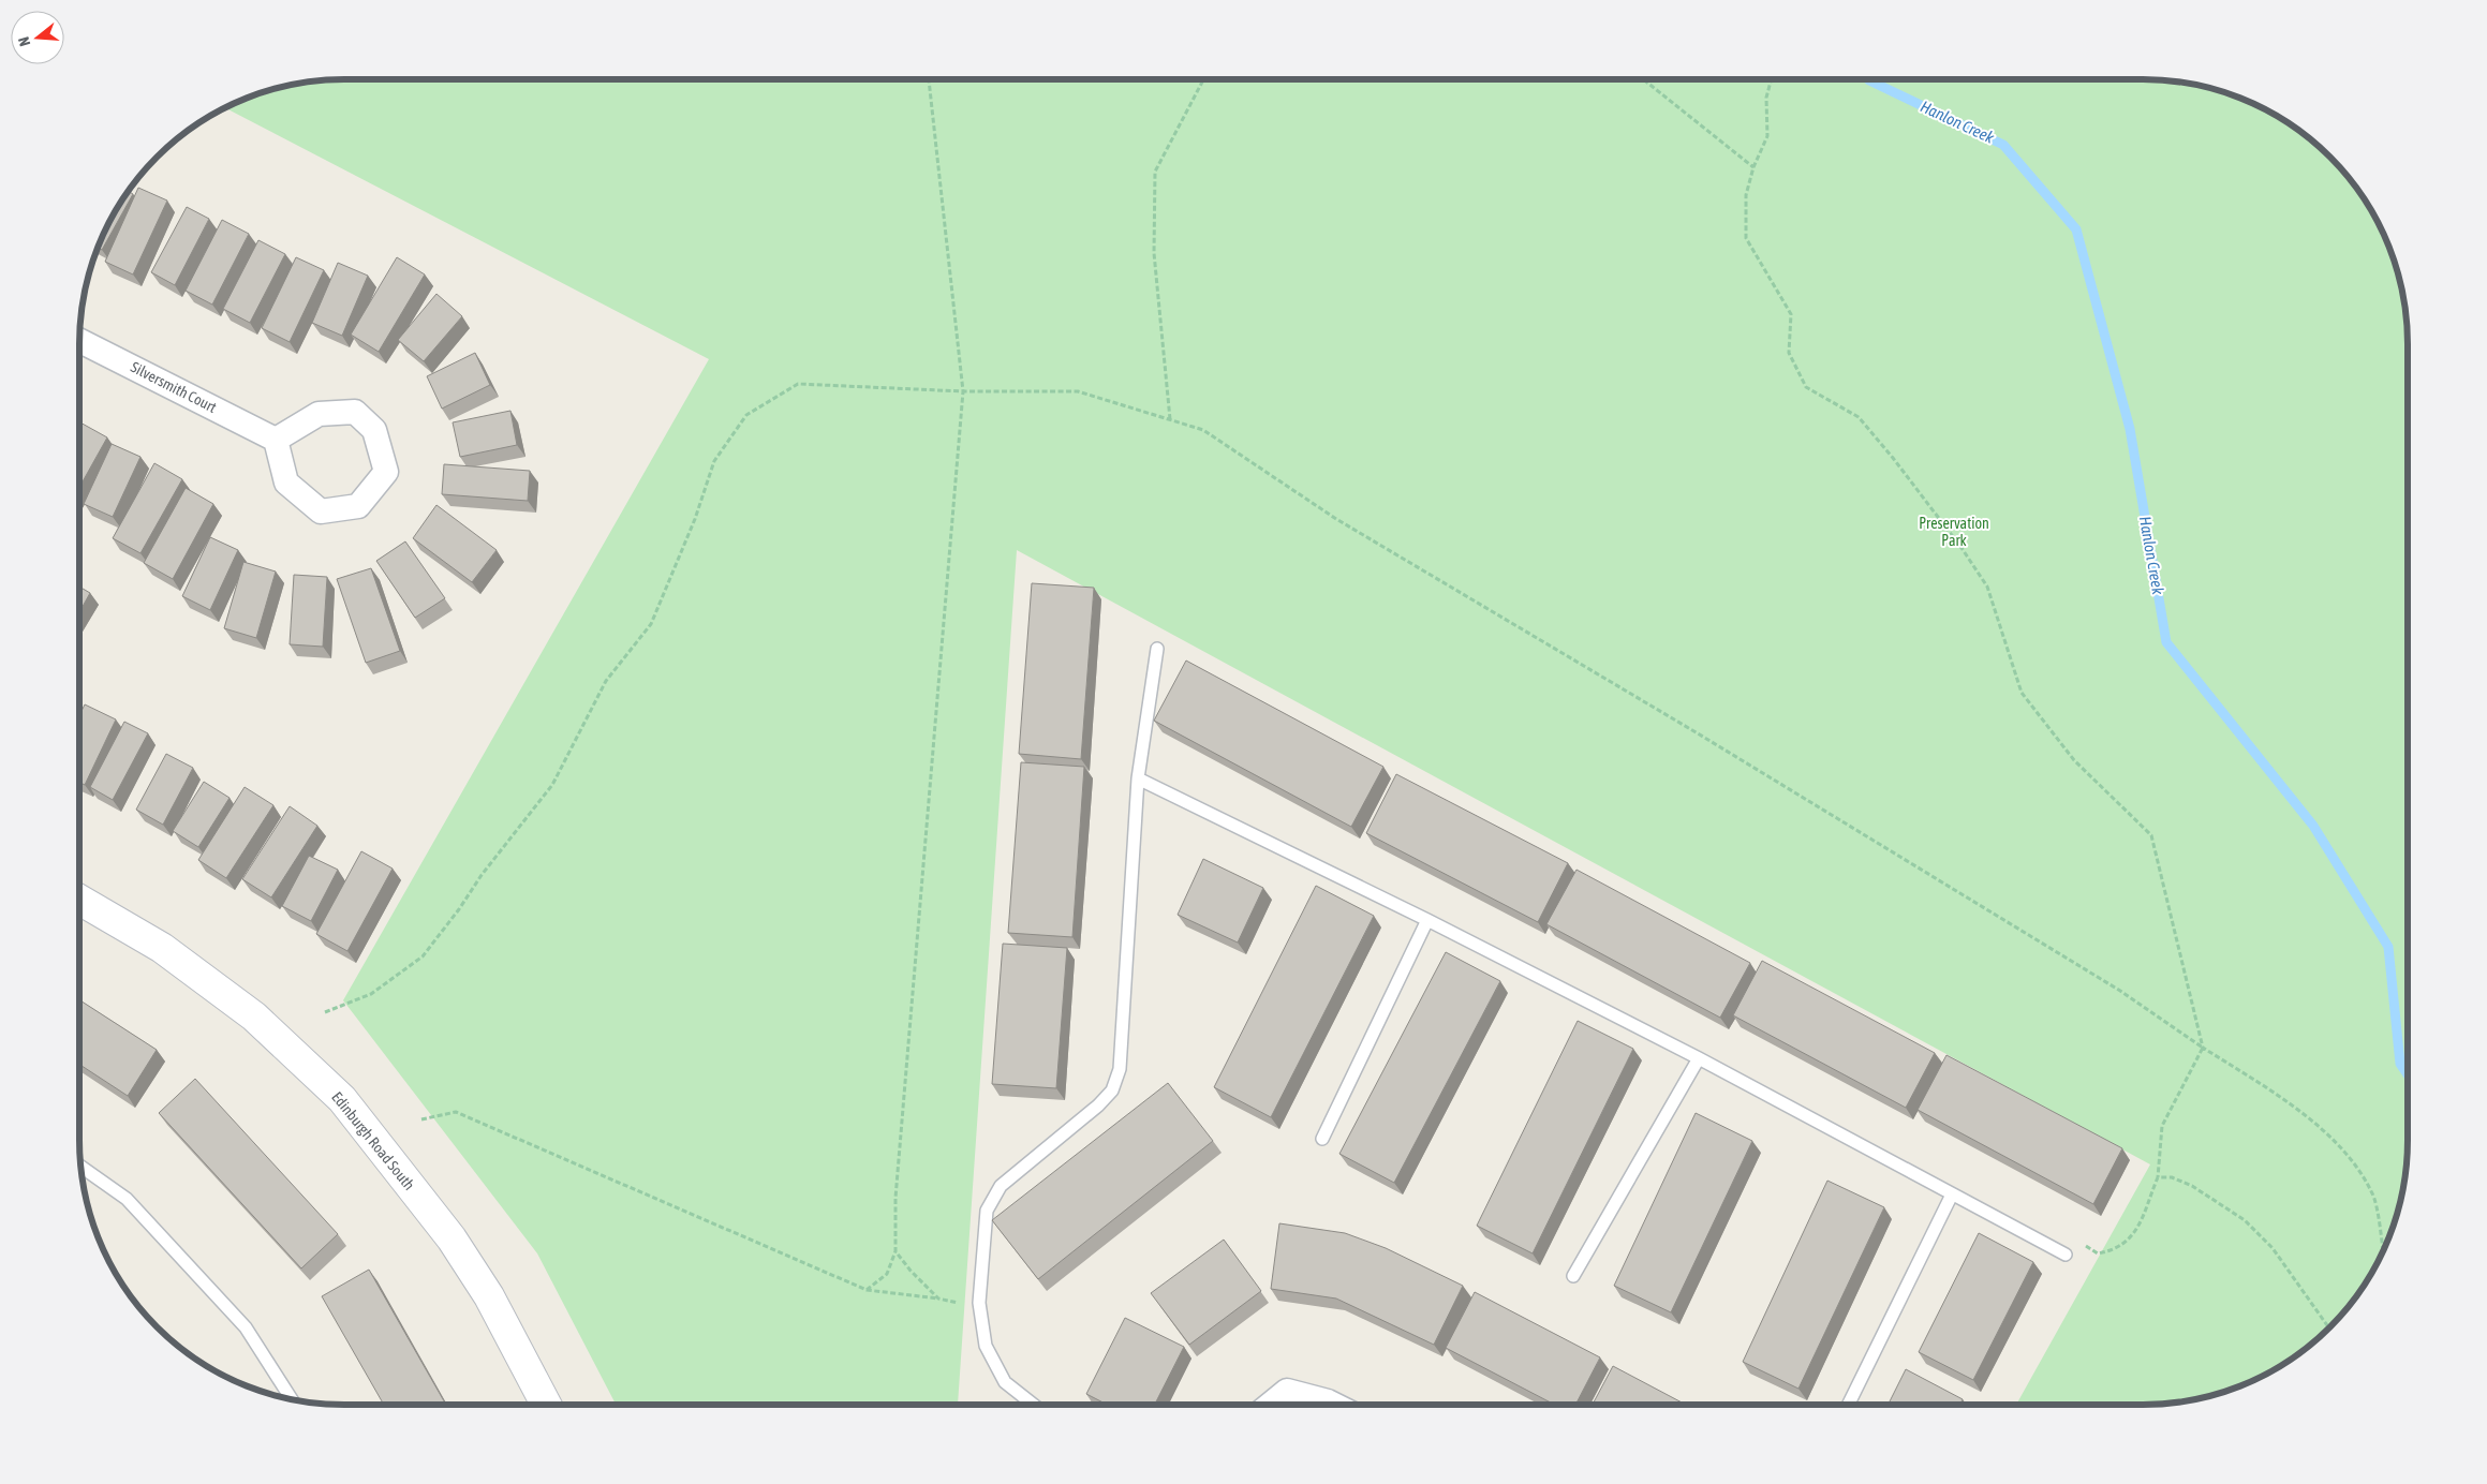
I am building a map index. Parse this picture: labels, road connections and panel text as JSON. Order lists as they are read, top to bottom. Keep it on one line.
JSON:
{"streets":{"main road":["Edinburgh Road South"],"street":["Silversmith Court"]},"water":["Hanlon Creek"],"parks":["Preservation Park"],"north":"left"}
